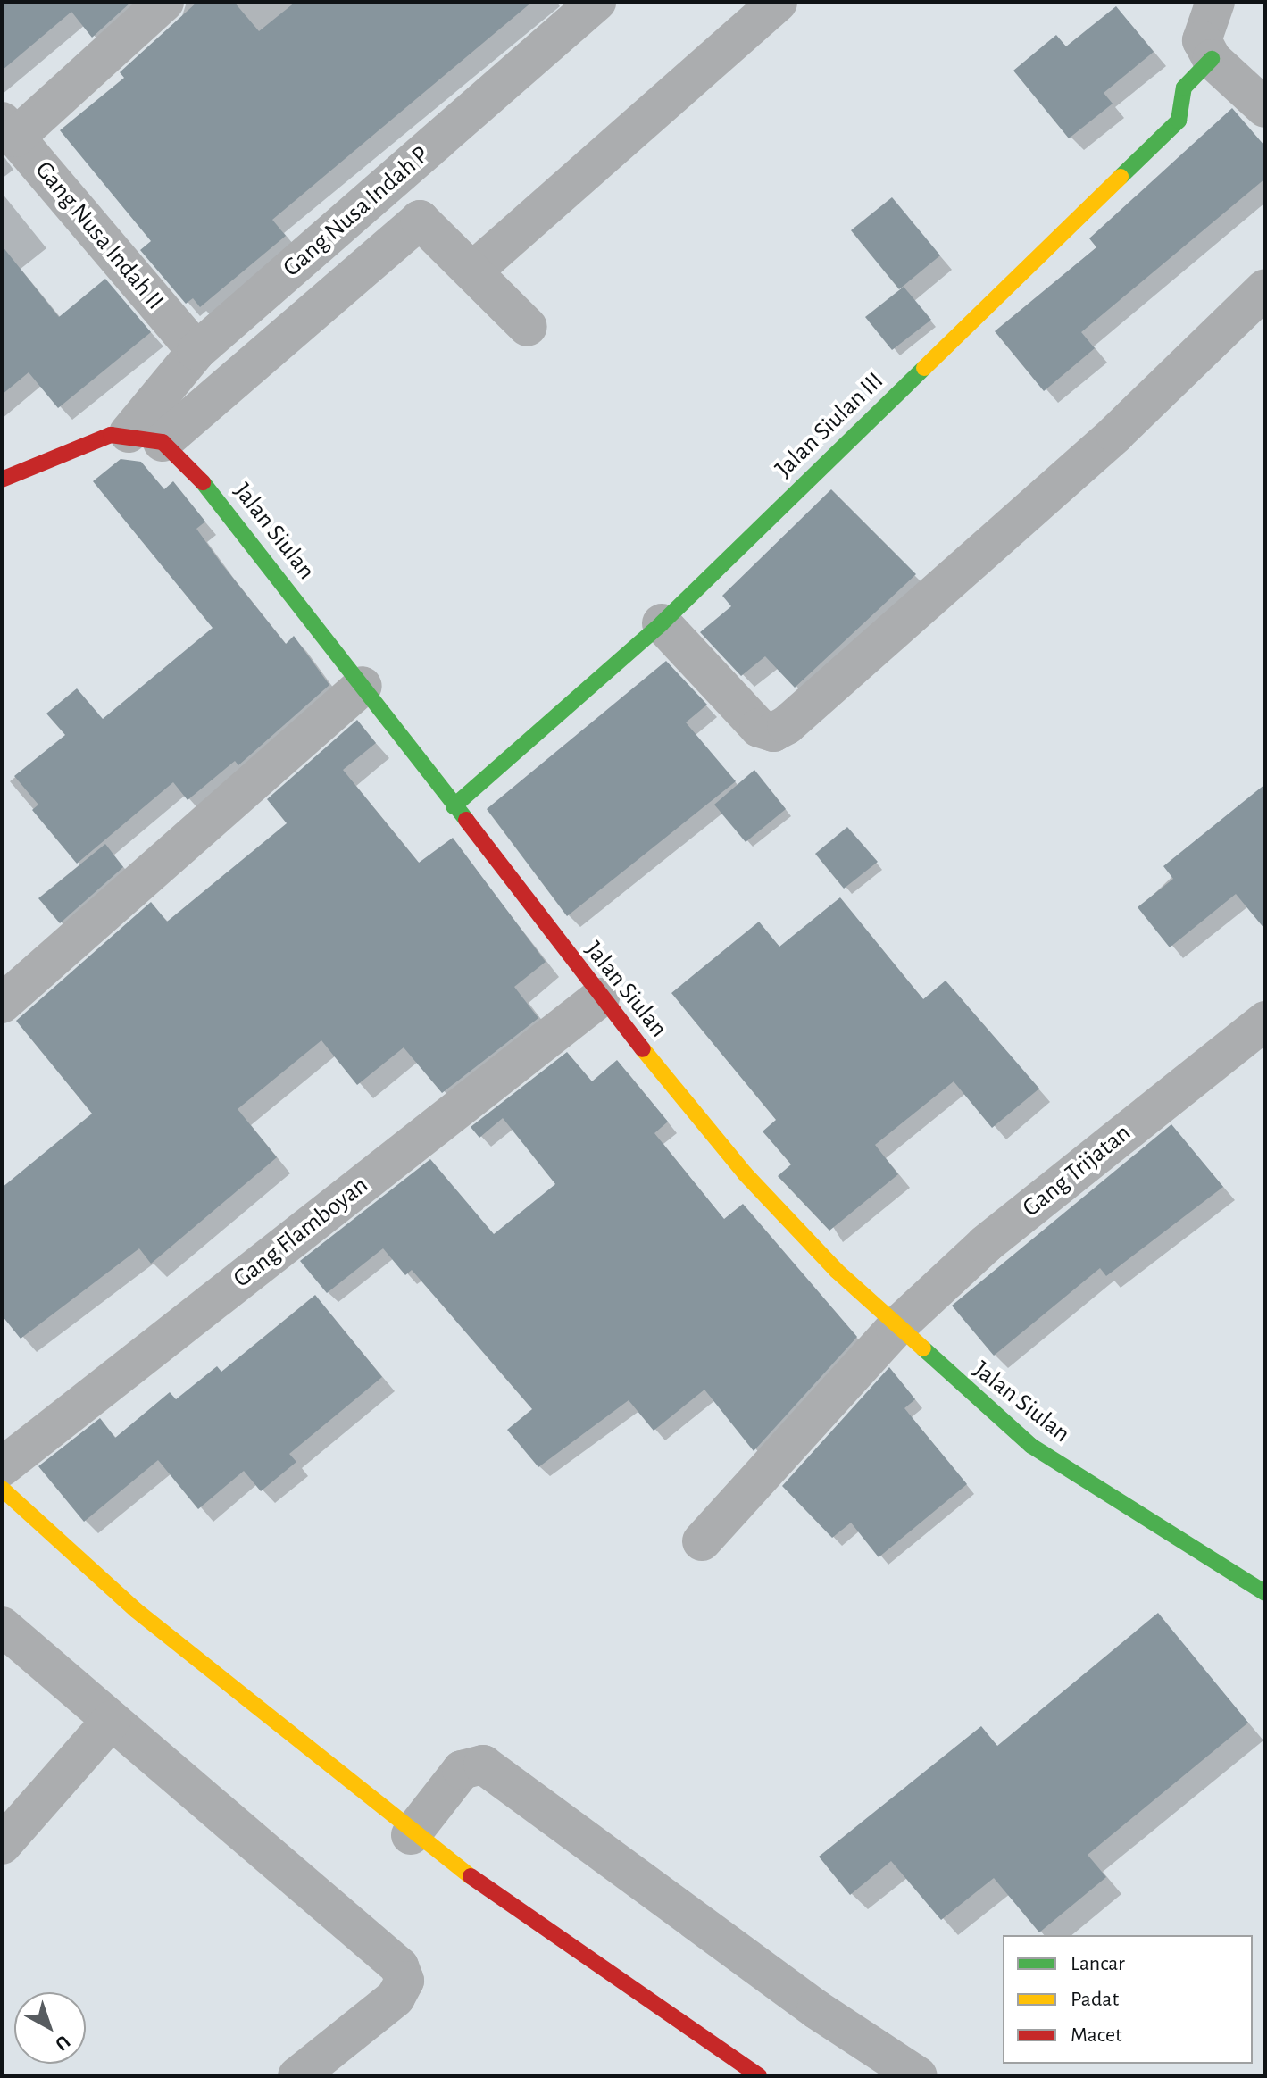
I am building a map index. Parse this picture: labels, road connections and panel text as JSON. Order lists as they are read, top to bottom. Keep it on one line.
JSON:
{"streets":{"street":["Gang Nusa Indah P","Gang Nusa Indah II","Jalan Siulan III","Jalan Siulan","Gang Trijatan","Gang Flamboyan"]},"crossings":[["Gang Nusa Indah P","Gang Nusa Indah II"],["Gang Nusa Indah P","Jalan Siulan"],["Jalan Siulan III","Jalan Siulan"],["Jalan Siulan","Gang Trijatan"],["Jalan Siulan","Gang Flamboyan"]],"legend":["Lancar","Padat","Macet"],"north":"bottom right"}
